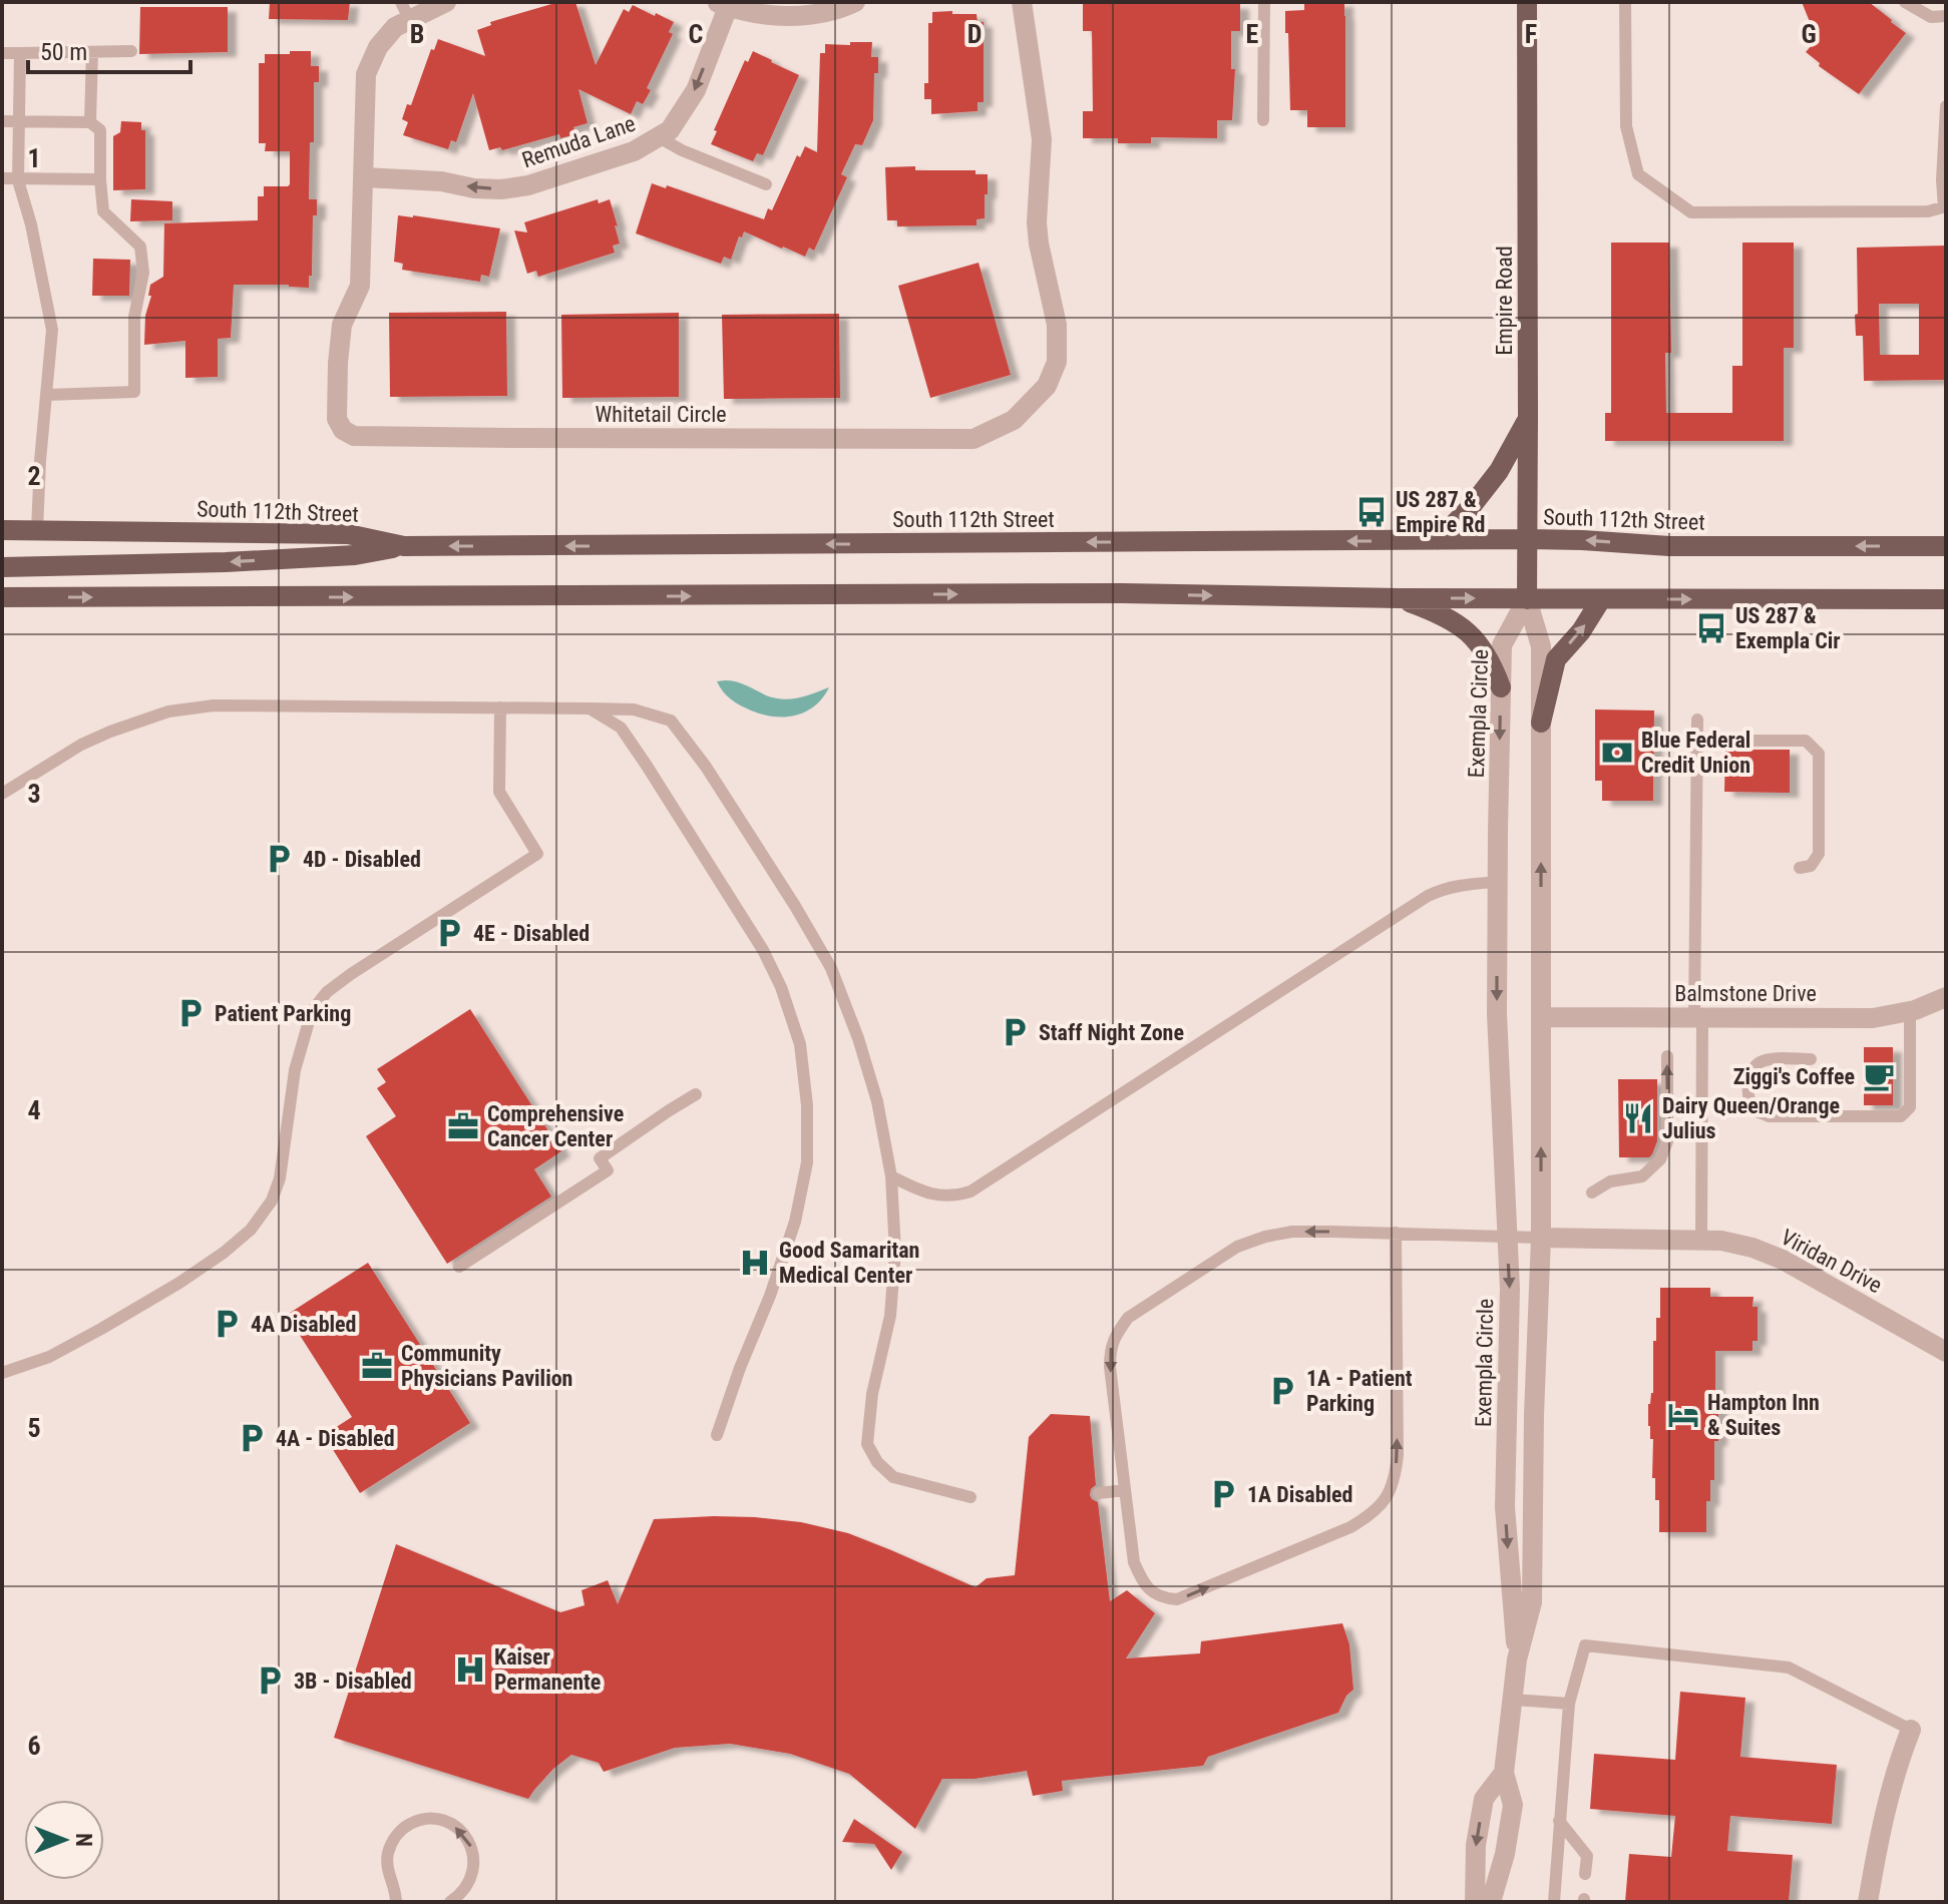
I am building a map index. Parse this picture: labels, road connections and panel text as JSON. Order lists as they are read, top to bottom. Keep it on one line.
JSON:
{"streets":{"main road":["Empire Road","South 112th Street"],"street":["Remuda Lane","Whitetail Circle","Exempla Circle","Balmstone Drive","Viridan Drive"]},"crossings":[["Remuda Lane","Whitetail Circle"],["Empire Road","South 112th Street"],["Empire Road","Exempla Circle"],["Exempla Circle","Balmstone Drive"],["Exempla Circle","Viridan Drive"]],"one_way":["Remuda Lane"],"places":{"bus stop":["US 287 & Empire Rd","US 287 & Exempla Cir"],"bank":["Blue Federal Credit Union"],"parking":["4D - Disabled","4E - Disabled","Patient Parking","Staff Night Zone","4A Disabled","1A - Patient Parking","4A - Disabled","1A Disabled","3B - Disabled"],"cafe":["Ziggi's Coffee"],"restaurant":["Dairy Queen/Orange Julius"],"office":["Comprehensive Cancer Center","Community Physicians Pavilion"],"hospital":["Good Samaritan Medical Center","Kaiser Permanente"],"hotel":["Hampton Inn & Suites"]},"scale_bar":"50 m","north":"right","grid":{"columns":["B","C","D","E","F","G"],"rows":["1","2","3","4","5","6"]}}
